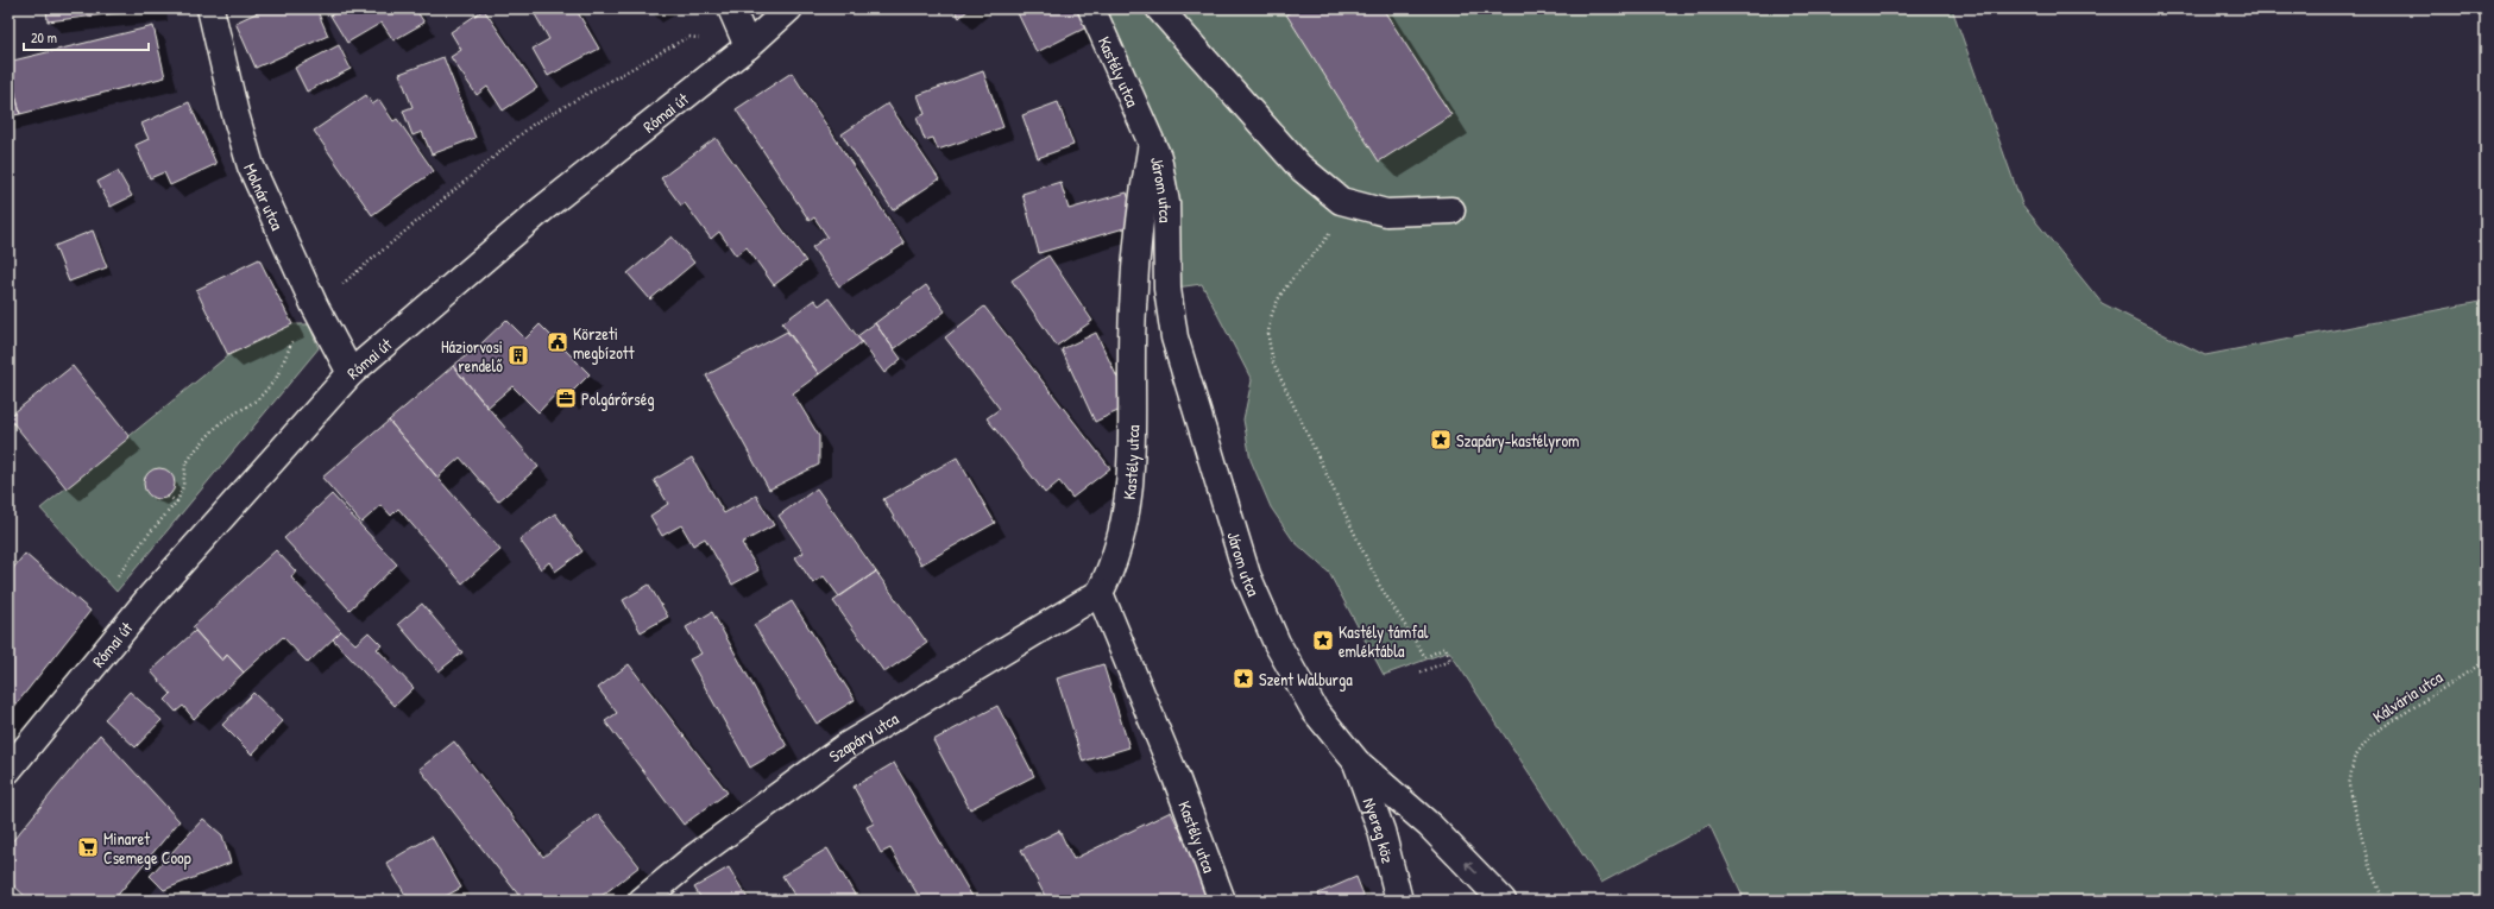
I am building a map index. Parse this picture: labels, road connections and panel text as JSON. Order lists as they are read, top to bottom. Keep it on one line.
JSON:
{"streets":{"street":["Kastély utca","Római út","Járom utca","Molnár utca","Szapáry utca","Nyereg köz"],"path":["Kálvária utca"]},"crossings":[["Kastély utca","Járom utca"],["Kastély utca","Szapáry utca"],["Római út","Molnár utca"],["Járom utca","Nyereg köz"]],"places":{"public building":["Körzeti megbízott"],"building":["Háziorvosi rendelő"],"office":["Polgárőrség"],"place":["Szapáry-kastélyrom","Kastély támfal emléktábla","Szent Walburga"],"supermarket":["Minaret Csemege Coop"]},"scale_bar":"20 m"}
